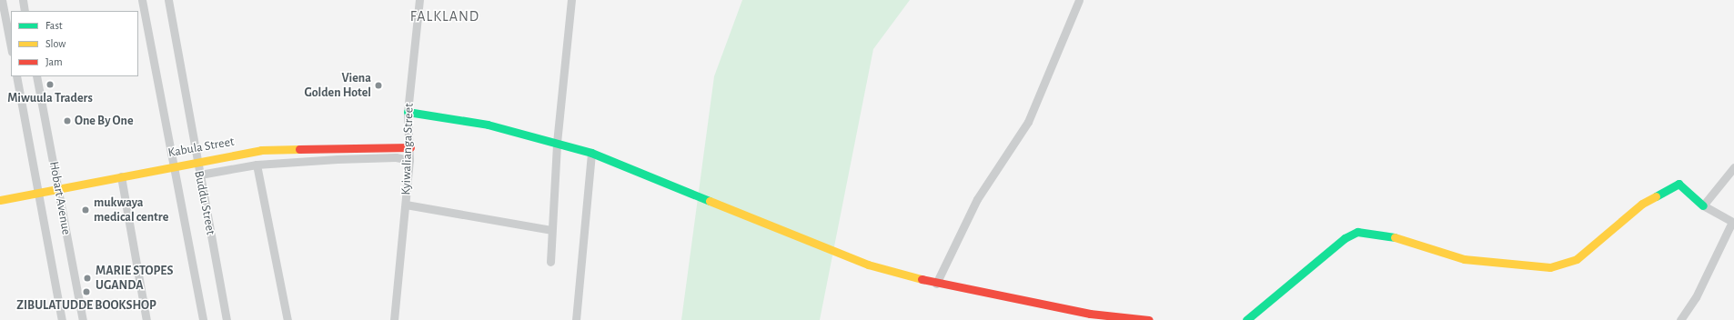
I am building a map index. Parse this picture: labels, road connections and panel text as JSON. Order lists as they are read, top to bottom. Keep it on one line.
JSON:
{"streets":{"street":["Kabula Street","Kyiwalianga Street","Hobart Avenue","Buddu Street"]},"crossings":[["Kabula Street","Kyiwalianga Street"],["Kabula Street","Hobart Avenue"],["Kabula Street","Buddu Street"]],"districts":["FALKLAND"],"places":["Miwuula Traders","Viena Golden Hotel","One By One","mukwaya medical centre","MARIE STOPES UGANDA","ZIBULATUDDE BOOKSHOP"],"legend":["Fast","Slow","Jam"]}
